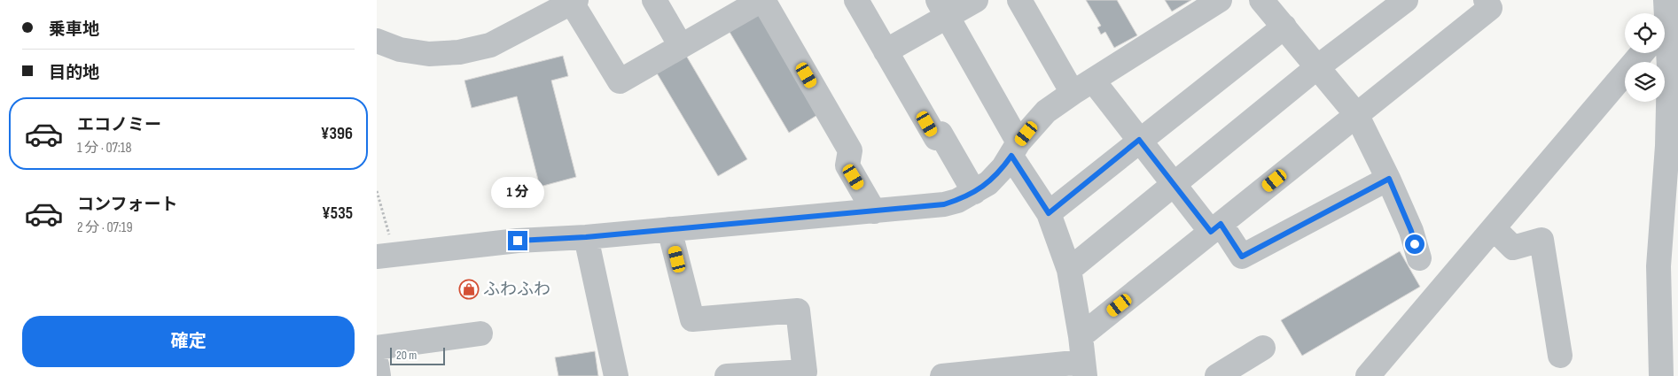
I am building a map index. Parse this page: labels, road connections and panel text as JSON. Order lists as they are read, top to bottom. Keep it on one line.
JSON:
{"places":{"shop":["ふわふわ"]},"scale_bar":"20 m","page":{"banner":["乗車地","目的地"],"list":[{"name":"エコノミー","note":"1 分 · 07:18","value":"¥396"},{"name":"コンフォート","note":"2 分 · 07:19","value":"¥535"}],"bubble":"1 分","buttons":"確定","scale":"20 m"}}
